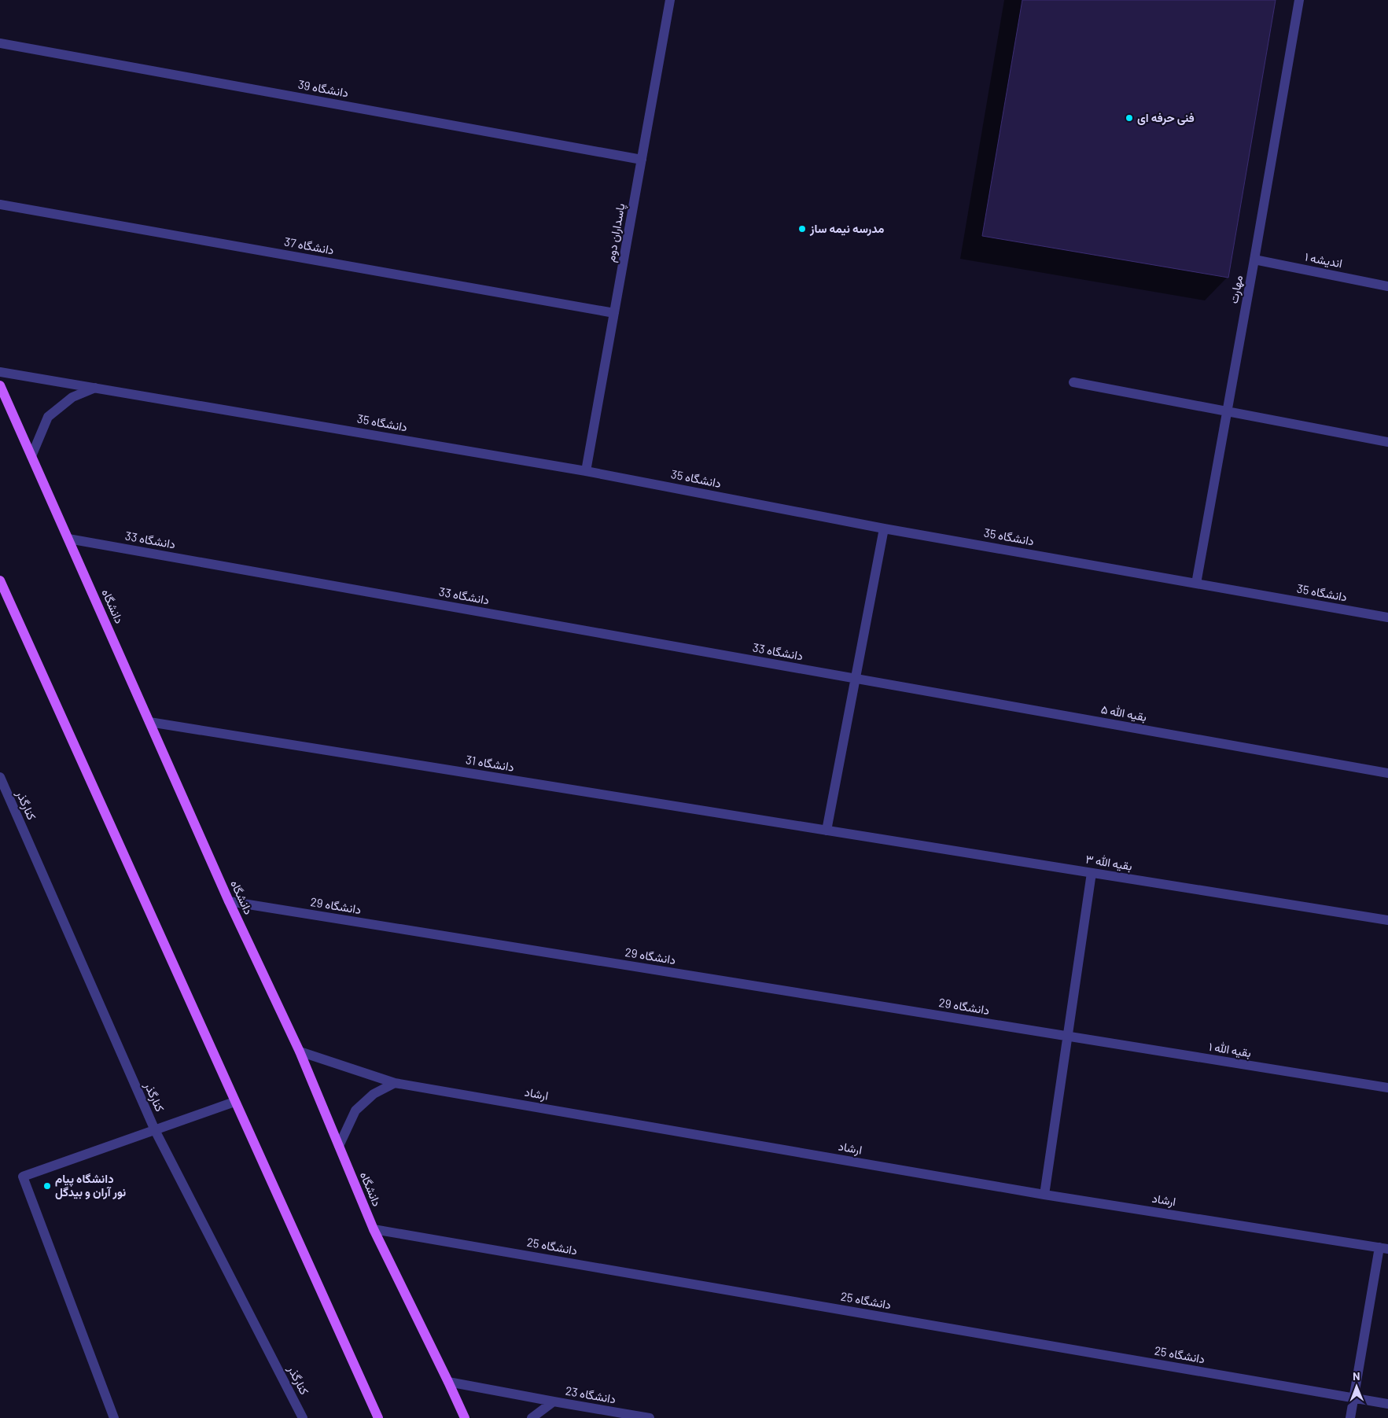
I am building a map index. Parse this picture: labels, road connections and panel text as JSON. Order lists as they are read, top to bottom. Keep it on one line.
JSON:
{"streets":{"main road":["دانشگاه"],"street":["دانشگاه 39","پاسداران دوم","دانشگاه 37","اندیشه ۱","مهارت","دانشگاه 35","دانشگاه 33","بقیه الله ۵","دانشگاه 31","کنارگذر","بقیه الله ۳","دانشگاه 29","بقیه الله ۱","ارشاد","دانشگاه 25","دانشگاه 23"]},"crossings":[["دانشگاه 39","پاسداران دوم"],["پاسداران دوم","دانشگاه 37"],["پاسداران دوم","دانشگاه 35"],["اندیشه ۱","مهارت"],["مهارت","دانشگاه 35"],["دانشگاه 33","دانشگاه"],["دانشگاه 33","بقیه الله ۵"],["دانشگاه","دانشگاه 31"],["دانشگاه","دانشگاه 29"],["دانشگاه","ارشاد"],["دانشگاه","دانشگاه 25"],["دانشگاه 31","بقیه الله ۳"],["دانشگاه 29","بقیه الله ۱"]],"places":["فنی حرفه ای","مدرسه نیمه ساز","دانشگاه پیام نور آران و بیدگل"],"north":"top"}
